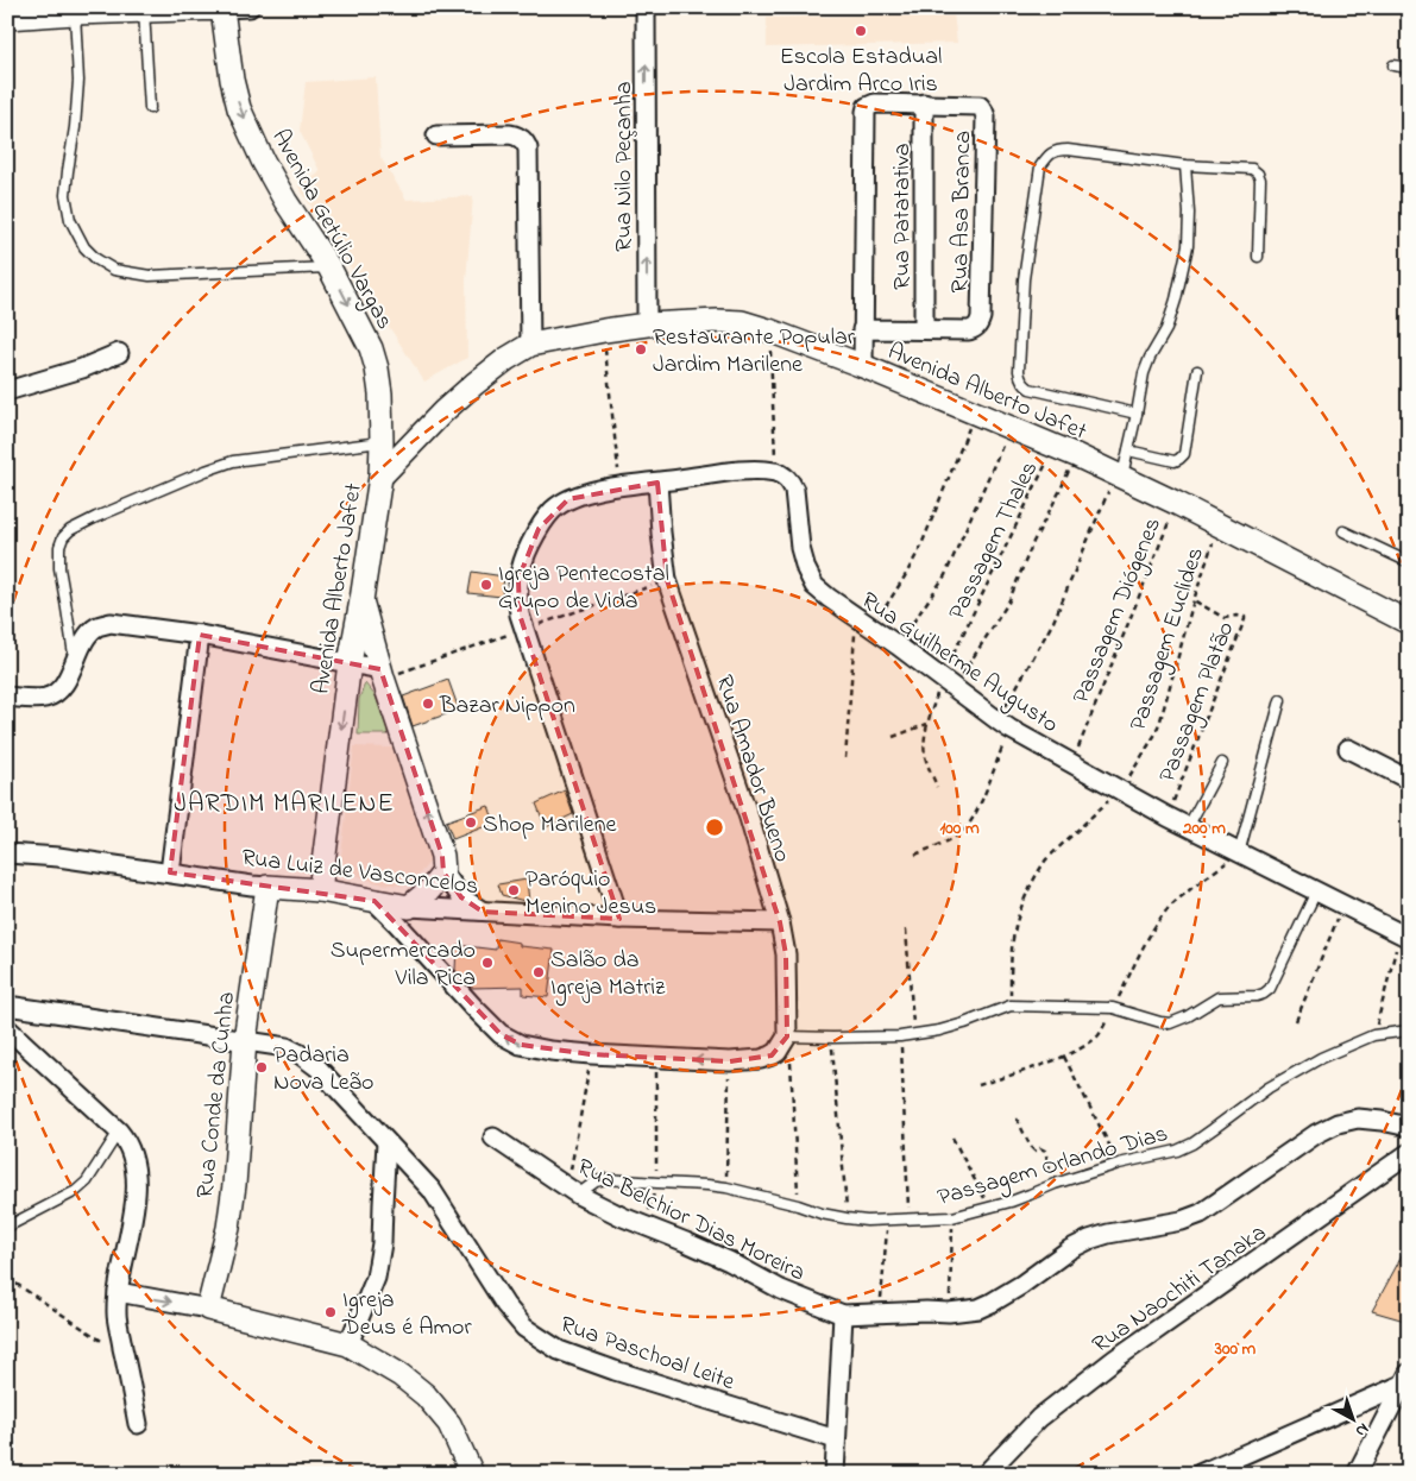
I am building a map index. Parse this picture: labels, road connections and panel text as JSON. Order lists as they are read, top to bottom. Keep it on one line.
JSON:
{"streets":{"street":["Rua Nilo Peçanha","Rua Asa Branca","Rua Patatativa","Avenida Getúlio Vargas","Avenida Alberto Jafet","Rua Guilherme Augusto","Rua Amador Bueno","Rua Luiz de Vasconcelos","Rua Conde da Cunha","Rua Belchior Dias Moreira","Rua Naochiti Tanaka","Rua Paschoal Leite"],"lane":["Passagem Orlando Dias"],"path":["Passagem Thales","Passagem Diógenes","Passagem Euclides","Passagem Platão"]},"crossings":[["Rua Nilo Peçanha","Avenida Alberto Jafet"],["Rua Asa Branca","Rua Patatativa"],["Rua Asa Branca","Avenida Alberto Jafet"],["Avenida Getúlio Vargas","Avenida Alberto Jafet"],["Avenida Alberto Jafet","Passagem Thales"],["Avenida Alberto Jafet","Passagem Diógenes"],["Avenida Alberto Jafet","Passagem Euclides"],["Avenida Alberto Jafet","Rua Luiz de Vasconcelos"],["Passagem Thales","Rua Guilherme Augusto"],["Passagem Diógenes","Rua Guilherme Augusto"],["Passagem Euclides","Rua Guilherme Augusto"],["Passagem Euclides","Passagem Platão"],["Rua Guilherme Augusto","Passagem Platão"],["Rua Amador Bueno","Rua Luiz de Vasconcelos"],["Rua Luiz de Vasconcelos","Rua Conde da Cunha"],["Rua Conde da Cunha","Rua Paschoal Leite"],["Passagem Orlando Dias","Rua Belchior Dias Moreira"]],"one_way":["Rua Nilo Peçanha","Avenida Getúlio Vargas"],"districts":["JARDIM MARILENE"],"places":["Escola Estadual Jardim Arco Iris","Restaurante Popular Jardim Marilene","Igreja Pentecostal Grupo de Vida","Bazar Nippon","Shop Marilene","Paróquio Menino Jesus","Supermercado Vila Rica","Salão da Igreja Matriz","Padaria Nova Leão","Igreja Deus é Amor"],"north":"bottom right","rings":["100 m","200 m","300 m"]}
